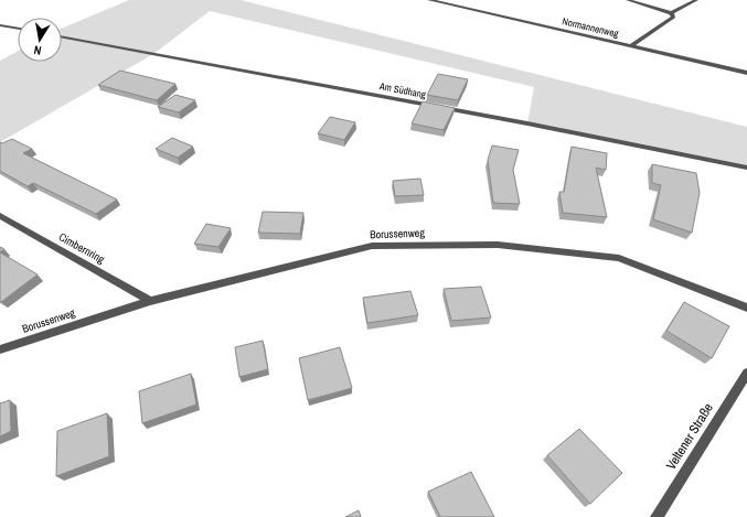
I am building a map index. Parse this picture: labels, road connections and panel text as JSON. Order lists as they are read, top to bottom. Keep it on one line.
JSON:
{"streets":{"street":["Normannenweg","Am Südhang","Borussenweg","Cimbernring","Veltener Straße"]},"crossings":[["Borussenweg","Cimbernring"]],"north":"bottom"}
